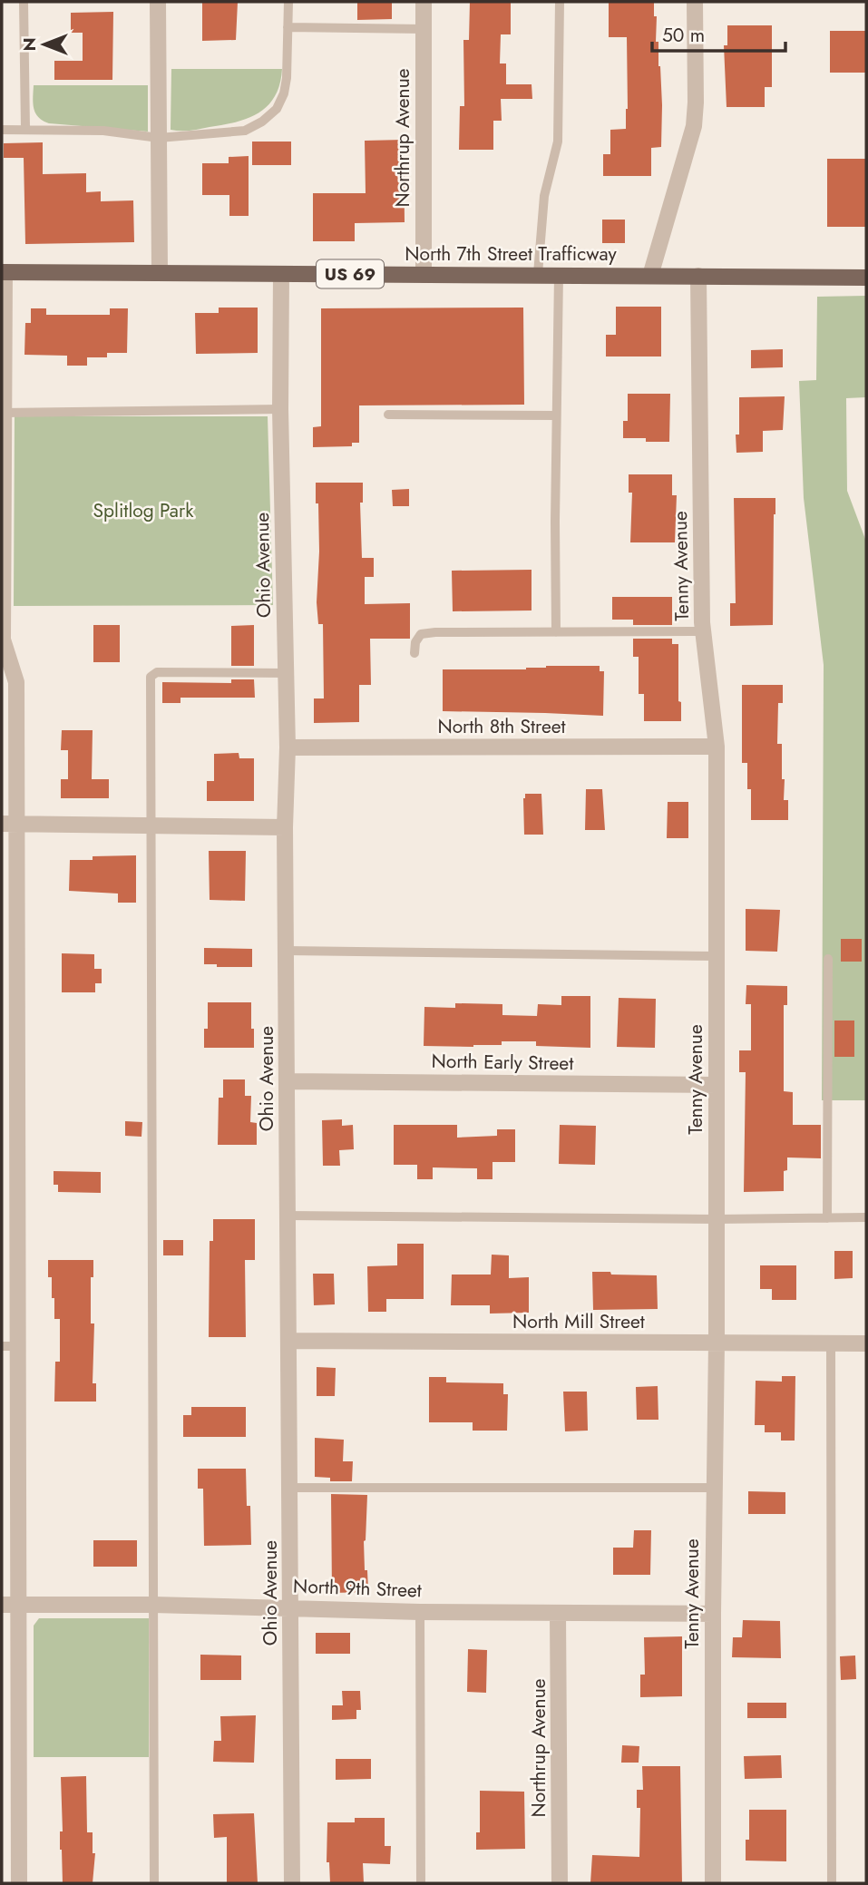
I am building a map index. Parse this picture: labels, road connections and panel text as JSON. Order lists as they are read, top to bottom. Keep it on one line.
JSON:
{"streets":{"main road":["North 7th Street Trafficway","US 69"],"street":["Northrup Avenue","Ohio Avenue","Tenny Avenue","North 8th Street","North Early Street","North Mill Street","North 9th Street"]},"crossings":[["Northrup Avenue","North 7th Street Trafficway"],["Northrup Avenue","North 9th Street"],["North 7th Street Trafficway","Ohio Avenue"],["North 7th Street Trafficway","Tenny Avenue"],["Ohio Avenue","North 8th Street"],["Ohio Avenue","North Early Street"],["Ohio Avenue","North Mill Street"],["Ohio Avenue","North 9th Street"],["Tenny Avenue","North 8th Street"],["Tenny Avenue","North Early Street"],["Tenny Avenue","North Mill Street"],["Tenny Avenue","North 9th Street"]],"parks":["Splitlog Park"],"scale_bar":"50 m","north":"left"}
